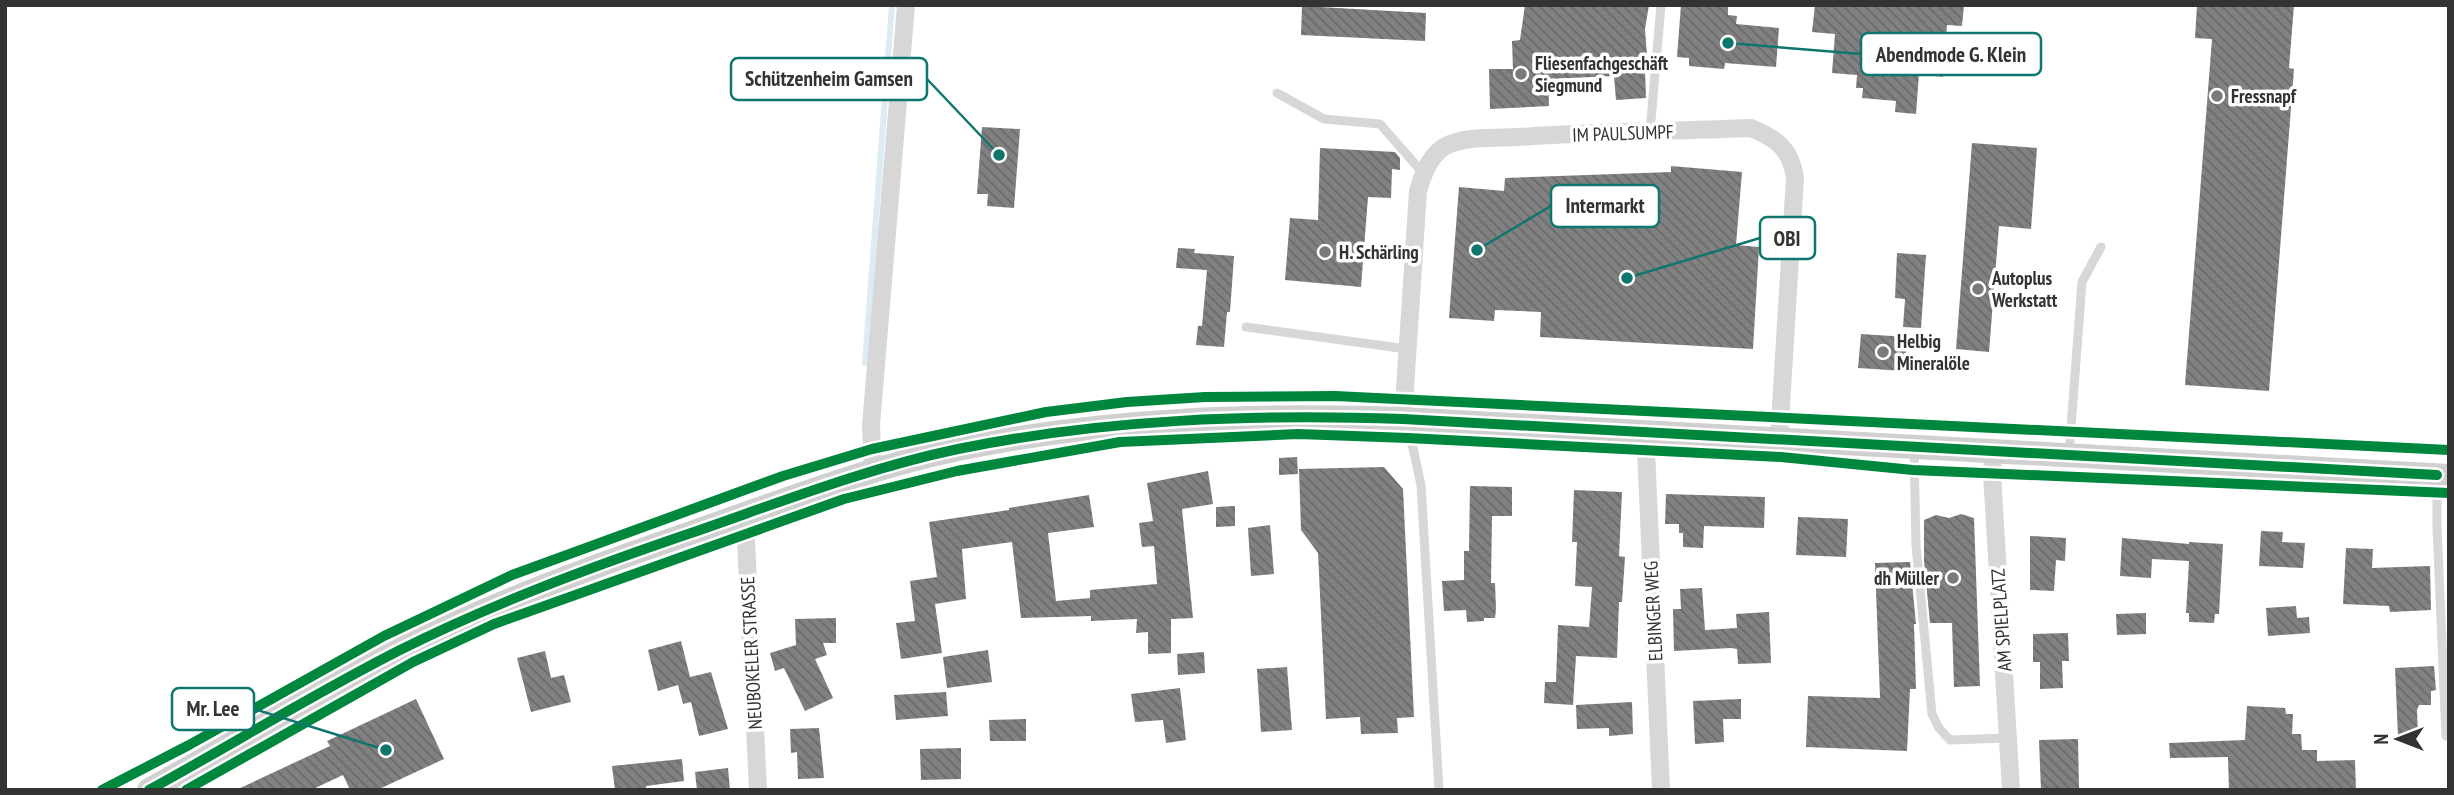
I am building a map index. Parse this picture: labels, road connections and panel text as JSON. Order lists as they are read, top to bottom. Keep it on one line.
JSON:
{"streets":{"street":["IM PAULSUMPF","ELBINGER WEG","AM SPIELPLATZ","NEUBOKELER STRASSE"]},"places":["Abendmode G. Klein","Fliesenfachgeschäft Siegmund","Fressnapf","Schützenheim Gamsen","Intermarkt","H. Schärling","OBI","Autoplus Werkstatt","Helbig Mineralöle","dh Müller","Mr. Lee"],"north":"left"}
